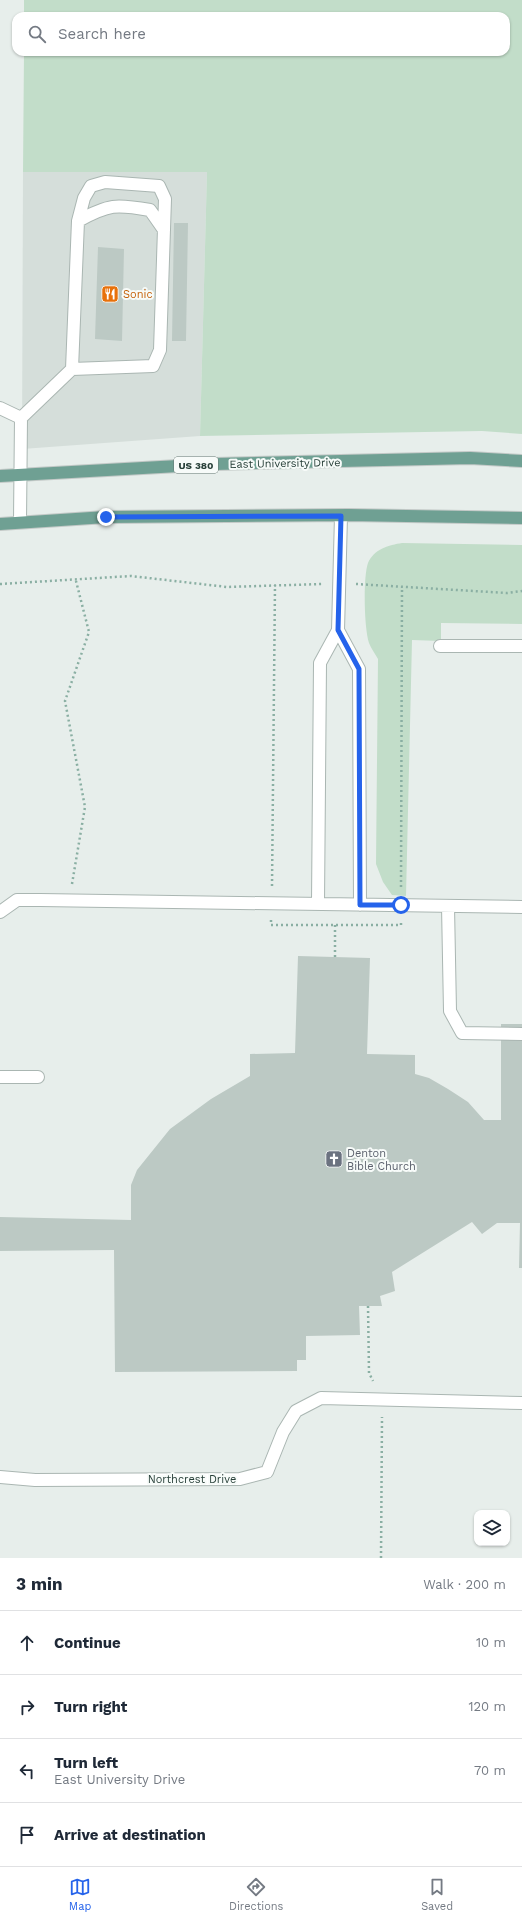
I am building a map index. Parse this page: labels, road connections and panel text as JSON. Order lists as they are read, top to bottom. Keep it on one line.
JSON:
{"streets":{"main road":["East University Drive","US 380"],"street":["Northcrest Drive"]},"places":{"restaurant":["Sonic"],"church":["Denton Bible Church"]},"page":{"search":"Search here","heading":["3 min","Walk · 200 m"],"list":[["Continue","10 m"],["Turn right","120 m"],["Turn left","East University Drive","70 m"],"Arrive at destination"],"nav":["Map","Directions","Saved"]}}
